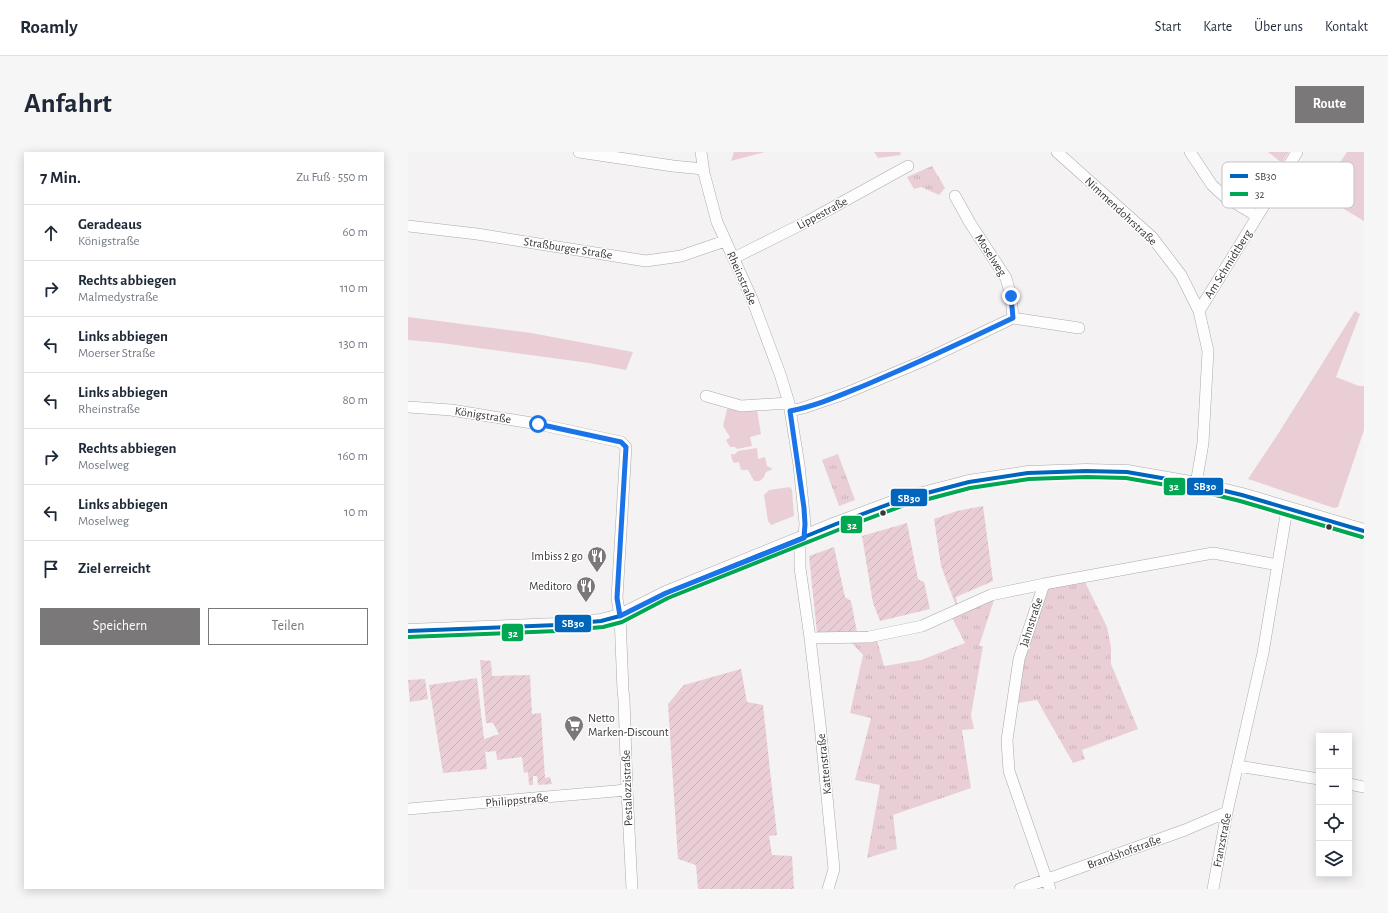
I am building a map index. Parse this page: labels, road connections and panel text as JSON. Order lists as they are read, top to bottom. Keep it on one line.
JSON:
{"streets":{"street":["Nimmendohrstraße","Lippestraße","Straßburger Straße","Moselweg","Am Schmidtberg","Rheinstraße","Königstraße","Jahnstraße","Kattenstraße","Pestalozzistraße","Philippstraße","Franzstraße","Brandshofstraße"]},"crossings":[["Nimmendohrstraße","Am Schmidtberg"],["Lippestraße","Rheinstraße"],["Straßburger Straße","Rheinstraße"],["Rheinstraße","Kattenstraße"],["Königstraße","Pestalozzistraße"],["Jahnstraße","Franzstraße"],["Jahnstraße","Brandshofstraße"],["Pestalozzistraße","Philippstraße"],["Franzstraße","Brandshofstraße"]],"places":{"restaurant":["Imbiss 2 go","Meditoro"],"supermarket":["Netto Marken-Discount"]},"lines":["transit line SB30","transit line 32"],"legend":["SB30","32"],"page":{"header":"Roamly","nav":["Start","Karte","Über uns","Kontakt"],"buttons":["Route",["Speichern","Teilen"]],"title":"Anfahrt","heading":["7 Min.","Zu Fuß · 550 m"],"list":[["Geradeaus","Königstraße","60 m"],["Rechts abbiegen","Malmedystraße","110 m"],["Links abbiegen","Moerser Straße","130 m"],["Links abbiegen","Rheinstraße","80 m"],["Rechts abbiegen","Moselweg","160 m"],["Links abbiegen","Moselweg","10 m"],"Ziel erreicht"],"map_buttons":["+","−"]}}
